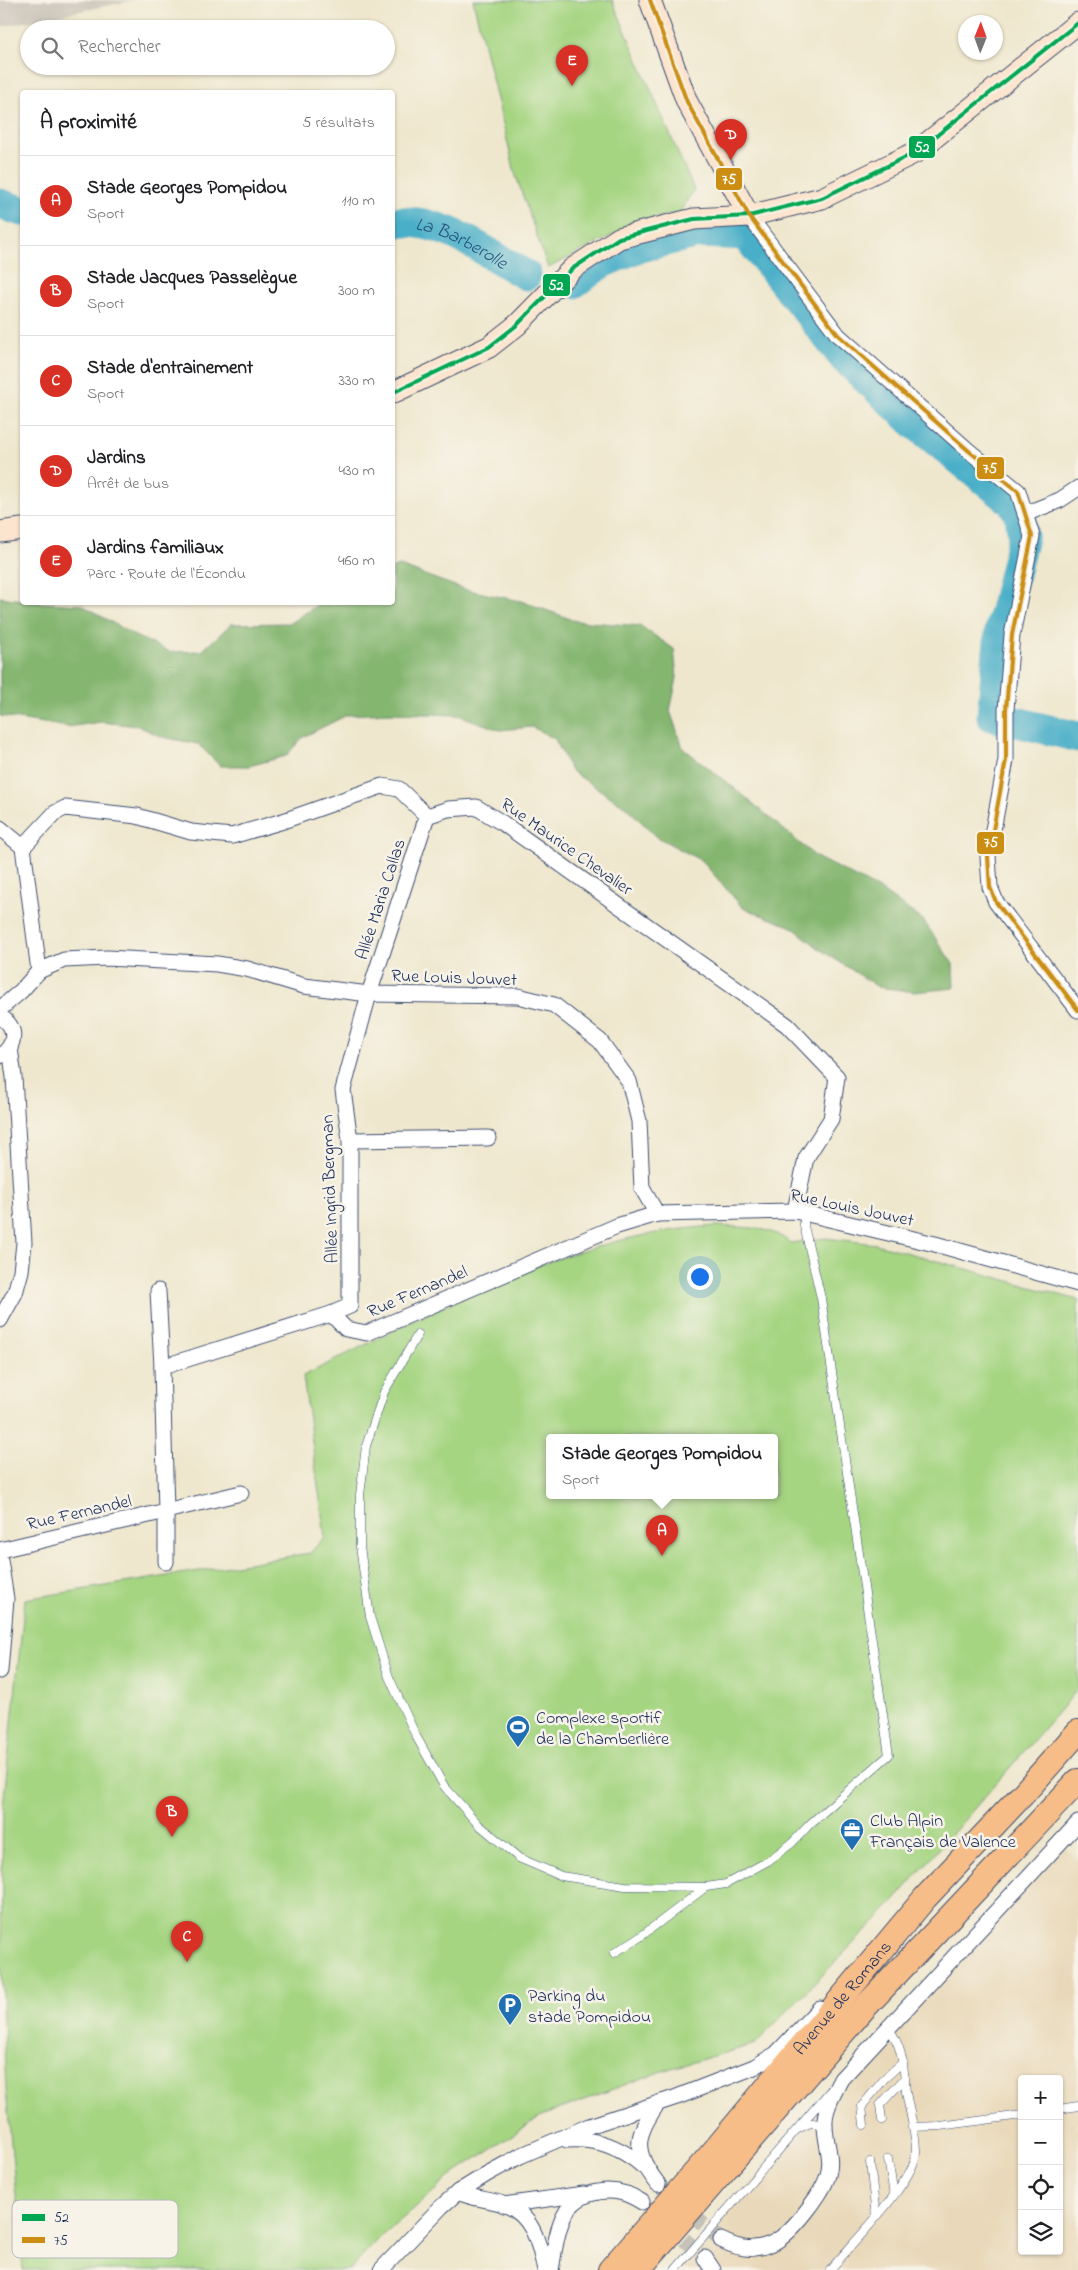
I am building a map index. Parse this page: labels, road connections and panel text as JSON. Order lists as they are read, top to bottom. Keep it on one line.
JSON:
{"streets":{"main road":["Avenue de Romans"],"street":["Rue Maurice Chevalier","Allée Maria Callas","Rue Louis Jouvet","Allée Ingrid Bergman","Rue Fernandel"]},"crossings":[["Rue Maurice Chevalier","Allée Maria Callas"],["Rue Maurice Chevalier","Rue Louis Jouvet"],["Allée Maria Callas","Rue Louis Jouvet"],["Allée Maria Callas","Allée Ingrid Bergman"],["Rue Louis Jouvet","Allée Ingrid Bergman"],["Rue Louis Jouvet","Rue Fernandel"],["Allée Ingrid Bergman","Rue Fernandel"]],"water":["La Barberolle"],"places":{"sports":["Complexe sportif de la Chamberlière"],"office":["Club Alpin Français de Valence"],"parking":["Parking du stade Pompidou"]},"lines":["transit line 75","transit line 52"],"legend":["52","75"],"north":"top","page":{"search":"Rechercher","pins":["E","D","A","B","C"],"heading":["À proximité","5 résultats"],"list":[{"mark":"A","name":"Stade Georges Pompidou","note":"Sport","value":"110 m"},{"mark":"B","name":"Stade Jacques Passelègue","note":"Sport","value":"300 m"},{"mark":"C","name":"Stade d'entrainement","note":"Sport","value":"330 m"},{"mark":"D","name":"Jardins","note":"Arrêt de bus","value":"430 m"},{"mark":"E","name":"Jardins familiaux","note":"Parc · Route de l'Écondu","value":"460 m"}],"popup":["Stade Georges Pompidou","Sport"],"map_buttons":["+","−"]}}
